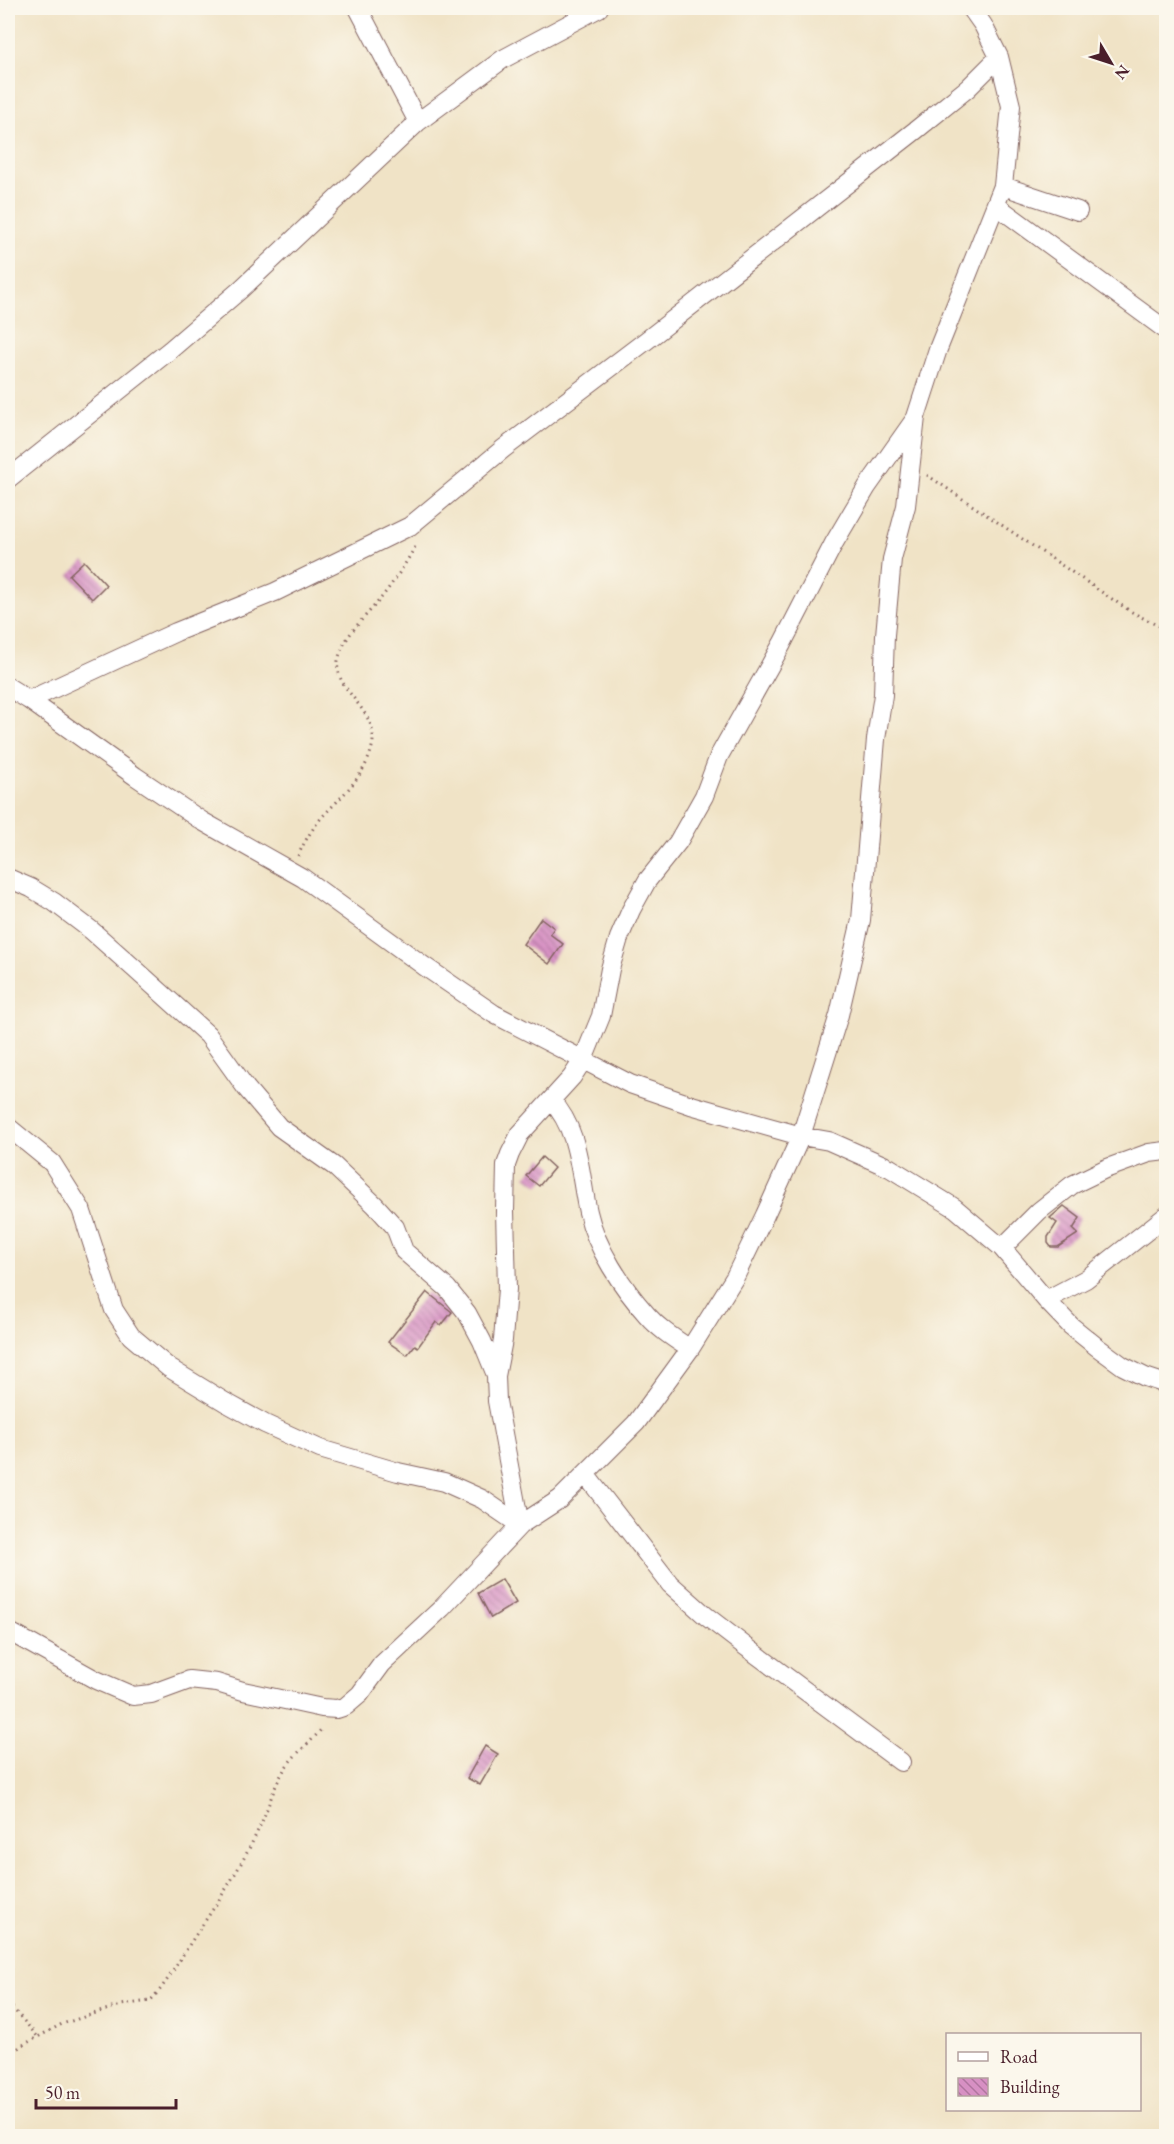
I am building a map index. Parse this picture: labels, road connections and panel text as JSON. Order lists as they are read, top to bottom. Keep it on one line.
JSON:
{"legend":["Road","Building"],"scale_bar":"50 m","north":"bottom right"}
